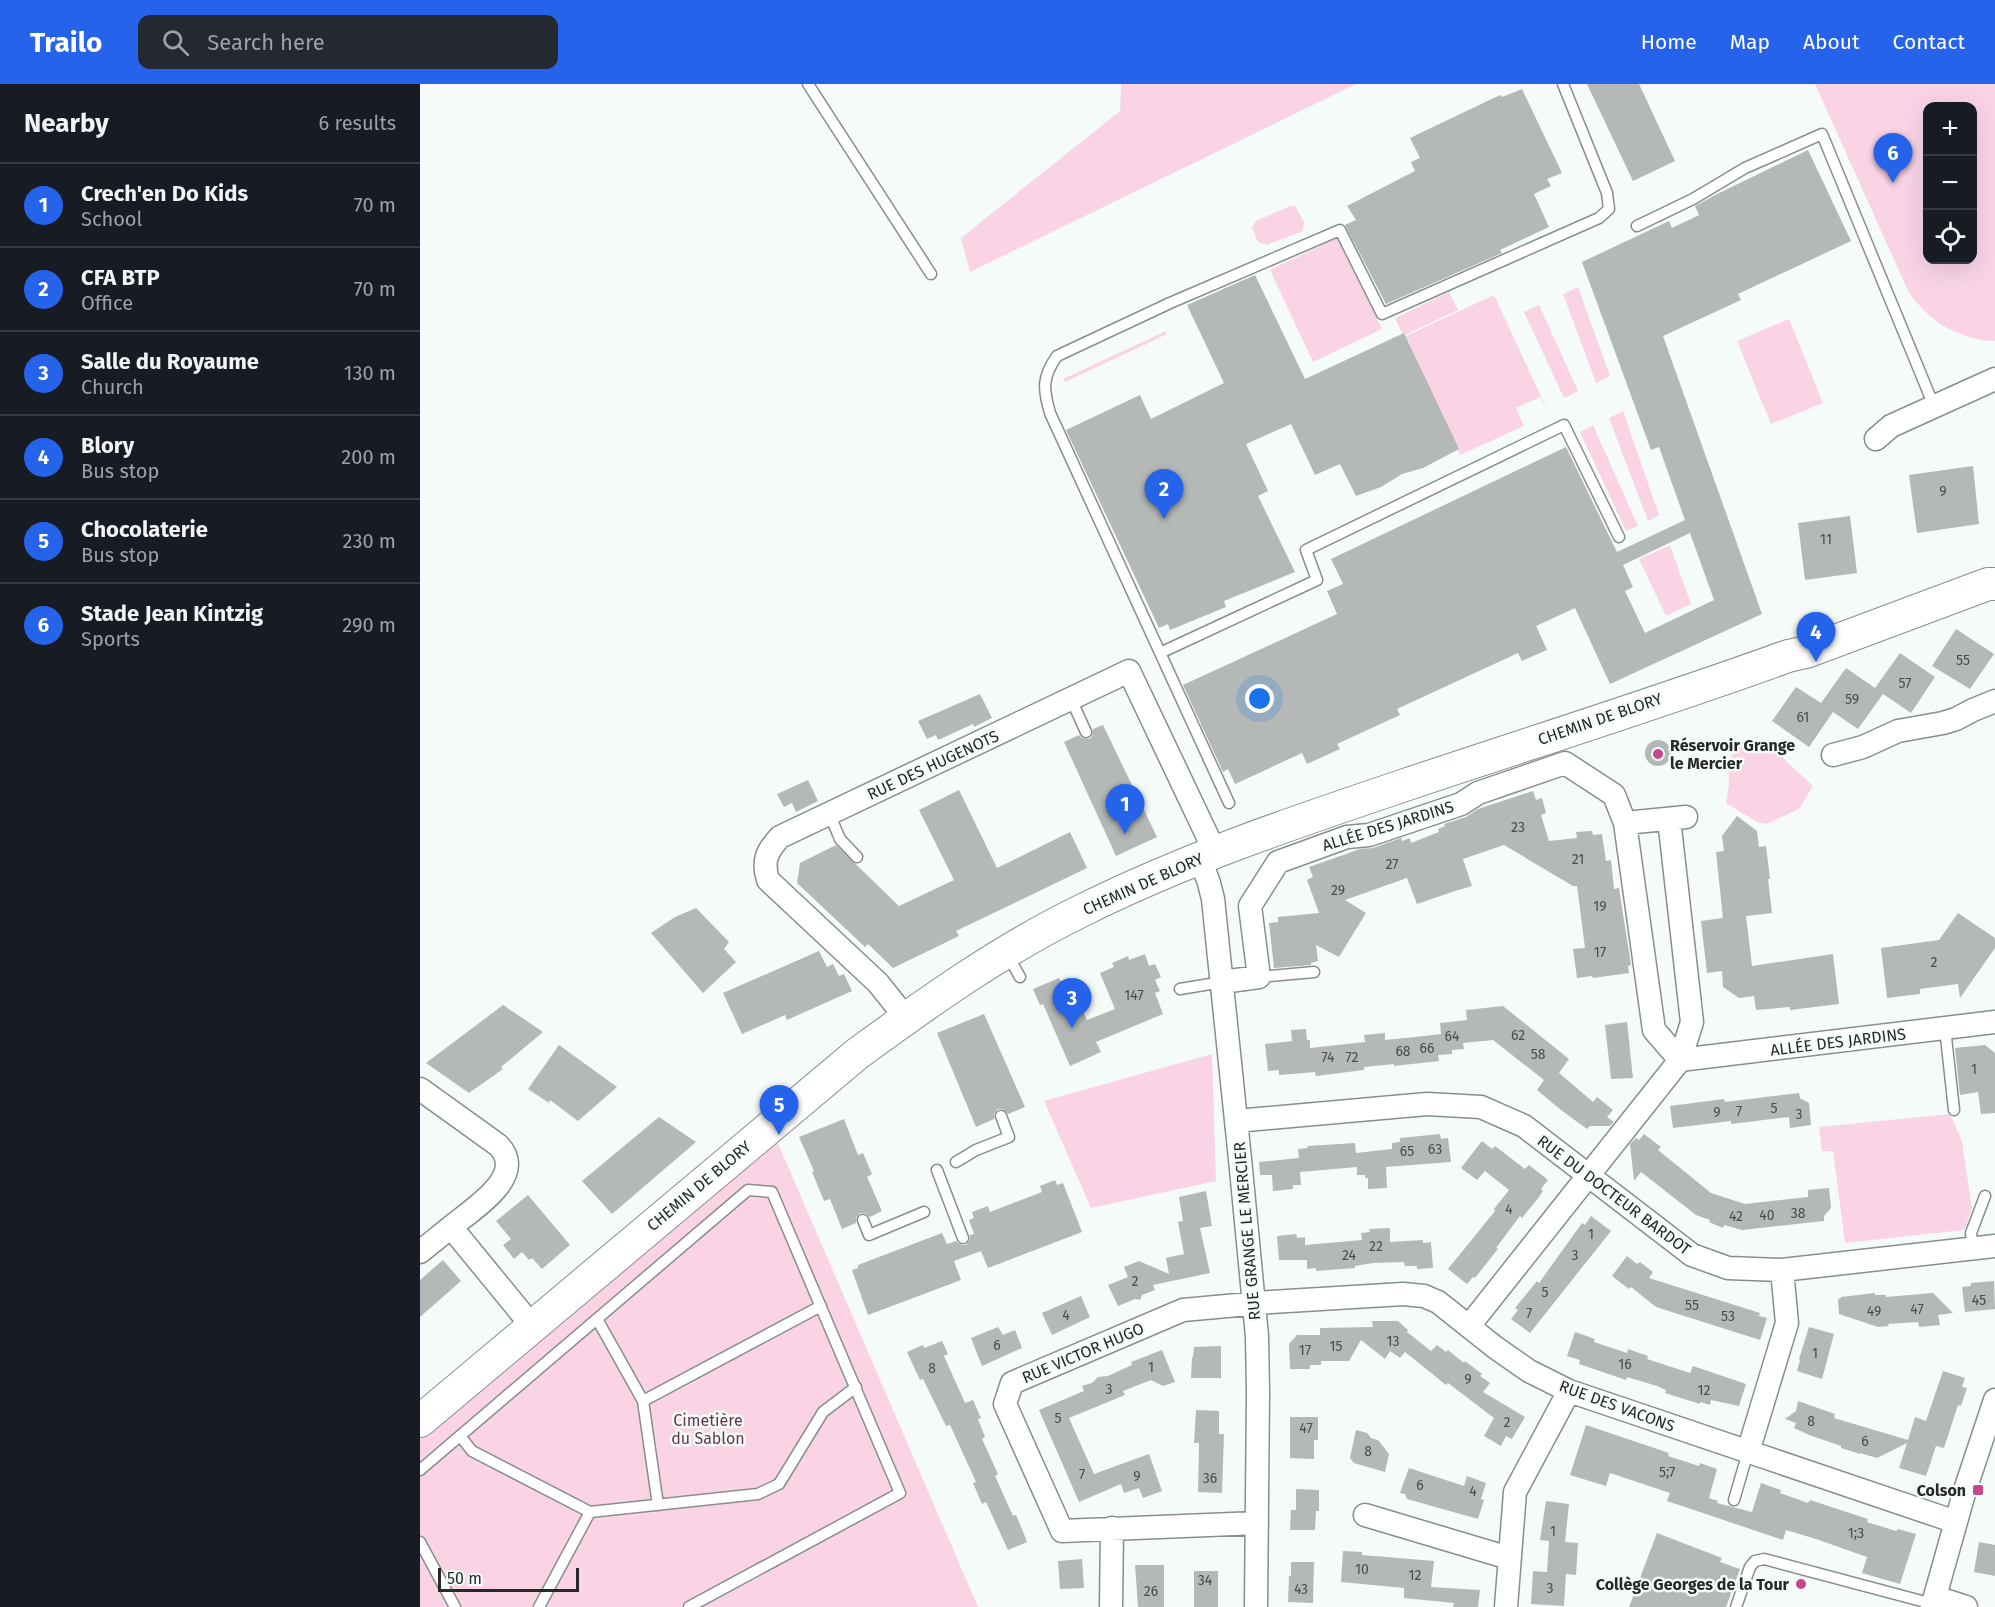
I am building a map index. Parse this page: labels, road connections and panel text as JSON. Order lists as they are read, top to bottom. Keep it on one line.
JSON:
{"streets":{"street":["CHEMIN DE BLORY","RUE DES HUGENOTS","ALLÉE DES JARDINS","RUE DU DOCTEUR BARDOT","RUE GRANGE LE MERCIER","RUE VICTOR HUGO","RUE DES VACONS"]},"crossings":[["CHEMIN DE BLORY","RUE DES HUGENOTS"],["CHEMIN DE BLORY","RUE GRANGE LE MERCIER"],["RUE DES HUGENOTS","RUE GRANGE LE MERCIER"],["RUE DU DOCTEUR BARDOT","RUE GRANGE LE MERCIER"],["RUE GRANGE LE MERCIER","RUE VICTOR HUGO"],["RUE GRANGE LE MERCIER","RUE DES VACONS"],["RUE VICTOR HUGO","RUE DES VACONS"]],"parks":["Cimetière du Sablon"],"places":{"other":["Réservoir Grange le Mercier","Collège Georges de la Tour"],"transit":["Colson"]},"house_numbers":["9","11","55","57","59","61","23","21","27","29","19","17","2","147","62","64","66","68","58","74","72","1","5","7","9","3","63","65","4","38","40","42","1","22","24","3","2","5","45","55","47","49","7","4","53","13","6","15","17","1","16","1","8","9","3","12","5","8","2","47","6","8","5;7","7","9","36","6","4","1","1;3","10","12","34","3","43","26"],"scale_bar":"50 m","page":{"header":"Trailo","search":"Search here","nav":["Home","Map","About","Contact"],"heading":["Nearby","6 results"],"map_buttons":["+","−"],"pins":["6","2","4","1","3","5"],"list":[{"mark":"1","name":"Crech'en Do Kids","note":"School","value":"70 m"},{"mark":"2","name":"CFA BTP","note":"Office","value":"70 m"},{"mark":"3","name":"Salle du Royaume","note":"Church","value":"130 m"},{"mark":"4","name":"Blory","note":"Bus stop","value":"200 m"},{"mark":"5","name":"Chocolaterie","note":"Bus stop","value":"230 m"},{"mark":"6","name":"Stade Jean Kintzig","note":"Sports","value":"290 m"}],"scale":"50 m"}}
